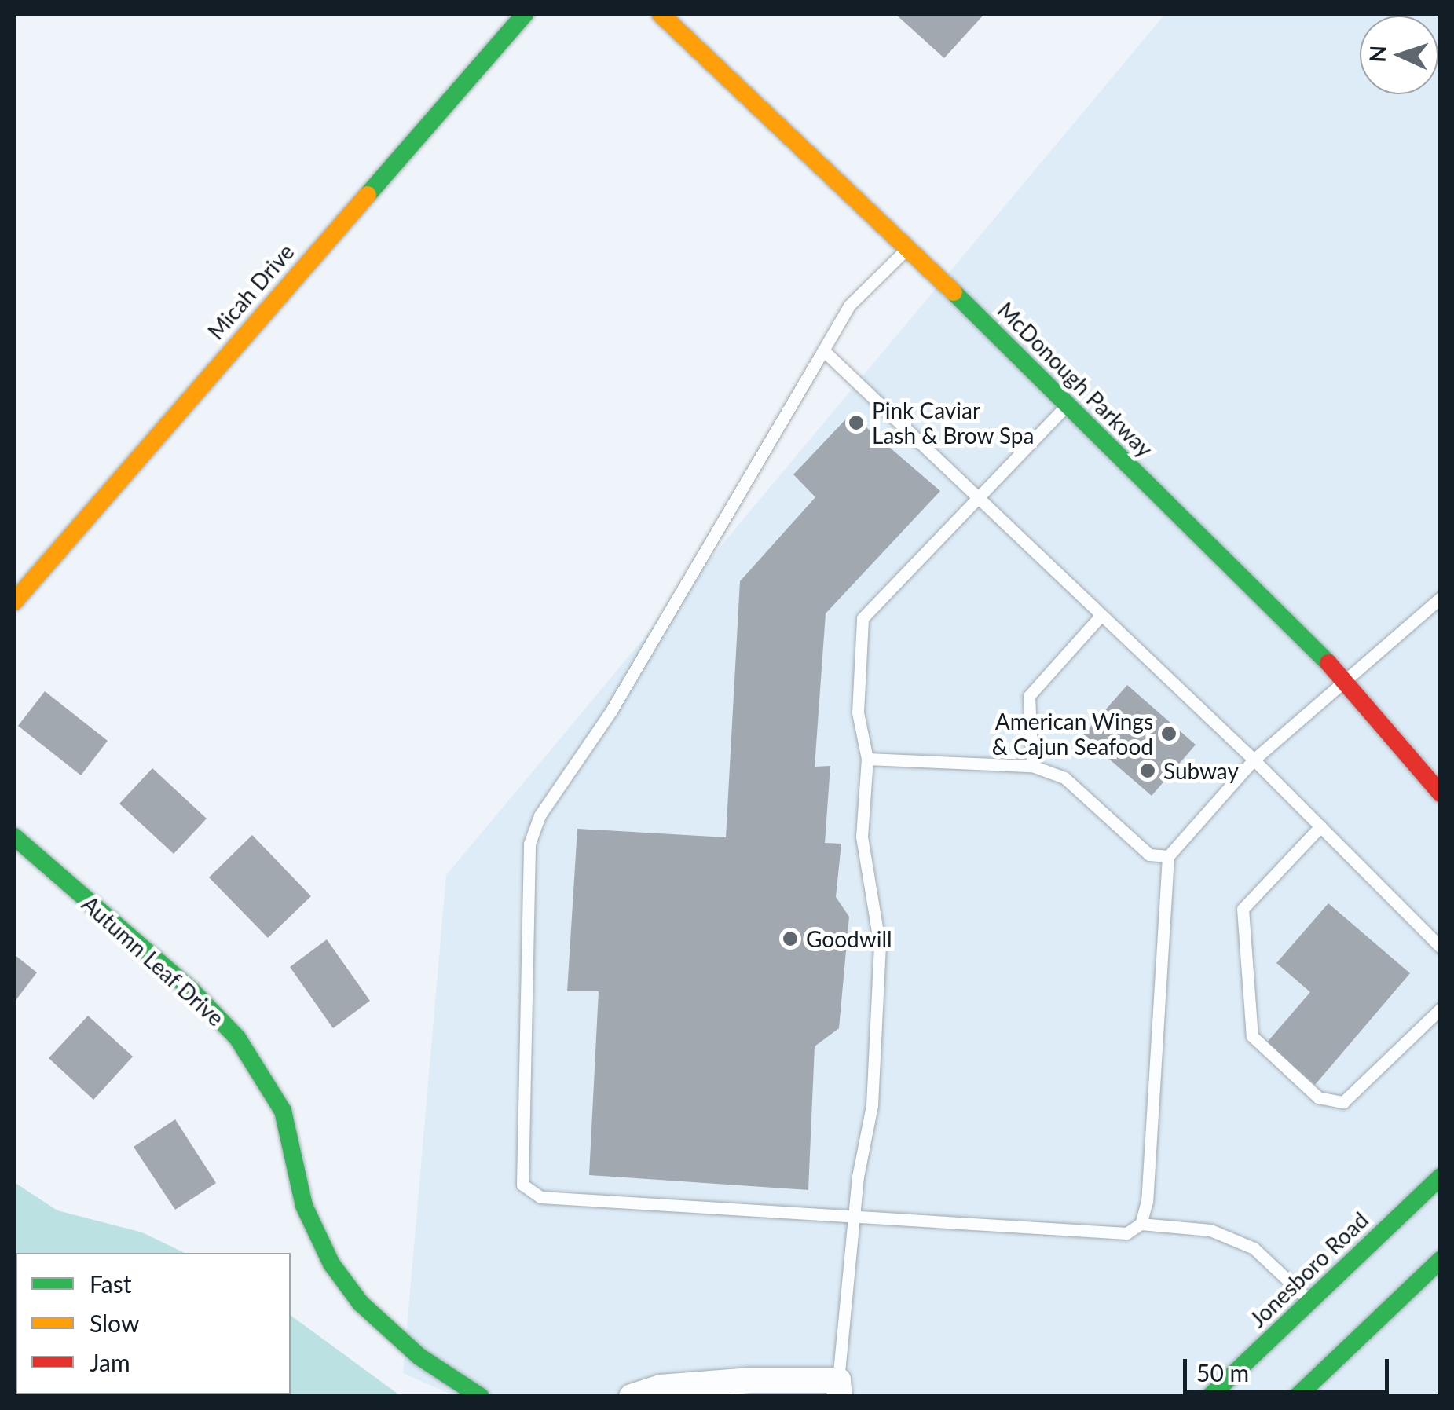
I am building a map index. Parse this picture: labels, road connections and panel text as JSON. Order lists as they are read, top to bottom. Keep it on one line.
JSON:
{"streets":{"street":["Micah Drive","McDonough Parkway","Autumn Leaf Drive","Jonesboro Road"]},"places":["Pink Caviar Lash & Brow Spa","American Wings & Cajun Seafood","Subway","Goodwill"],"legend":["Fast","Slow","Jam"],"scale_bar":"50 m","north":"left"}
